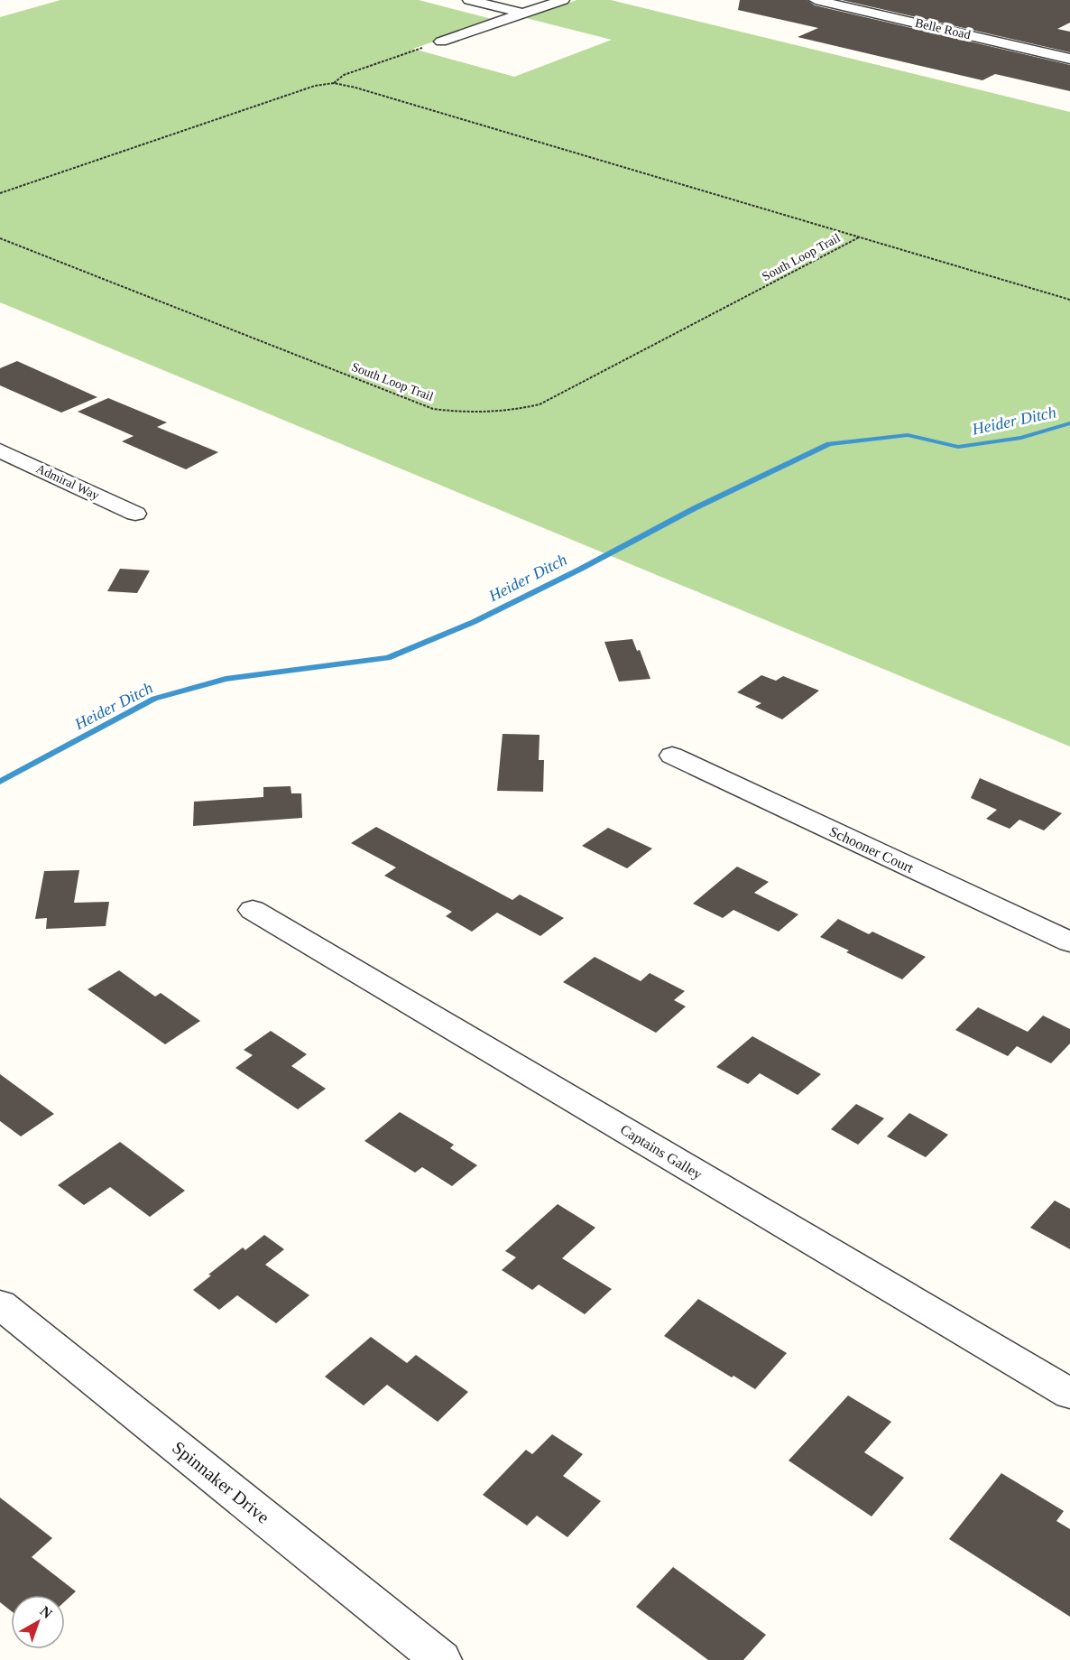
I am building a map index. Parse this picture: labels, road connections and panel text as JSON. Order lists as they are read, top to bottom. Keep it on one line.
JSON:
{"streets":{"street":["Belle Road","Admiral Way","Schooner Court","Captains Galley","Spinnaker Drive"],"path":["South Loop Trail"]},"water":["Heider Ditch"],"north":"top right"}
